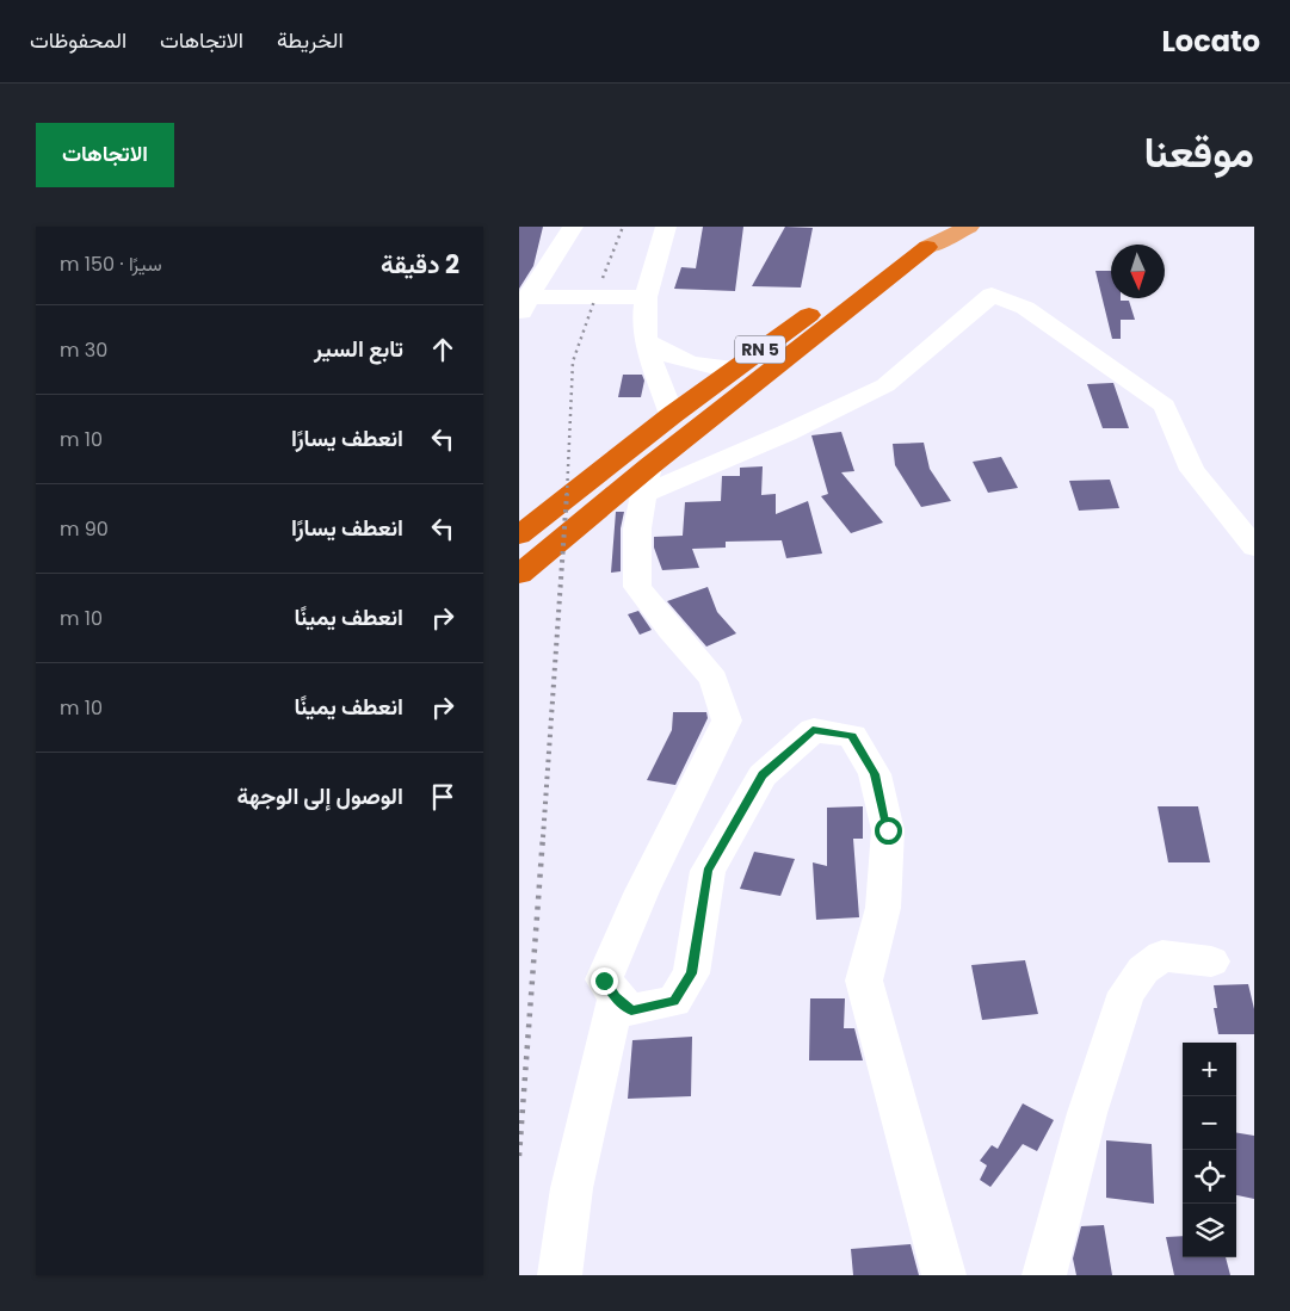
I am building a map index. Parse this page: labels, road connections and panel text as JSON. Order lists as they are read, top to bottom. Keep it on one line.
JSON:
{"streets":{"highway":["RN 5"]},"north":"bottom","page":{"header":"Locato","nav":["الخريطة","الاتجاهات","المحفوظات"],"title":"موقعنا","buttons":"الاتجاهات","heading":["2 دقيقة","سيرًا · 150 m"],"list":[["تابع السير","30 m"],["انعطف يسارًا","10 m"],["انعطف يسارًا","90 m"],["انعطف يمينًا","10 m"],["انعطف يمينًا","10 m"],"الوصول إلى الوجهة"],"map_buttons":["+","−"]}}
